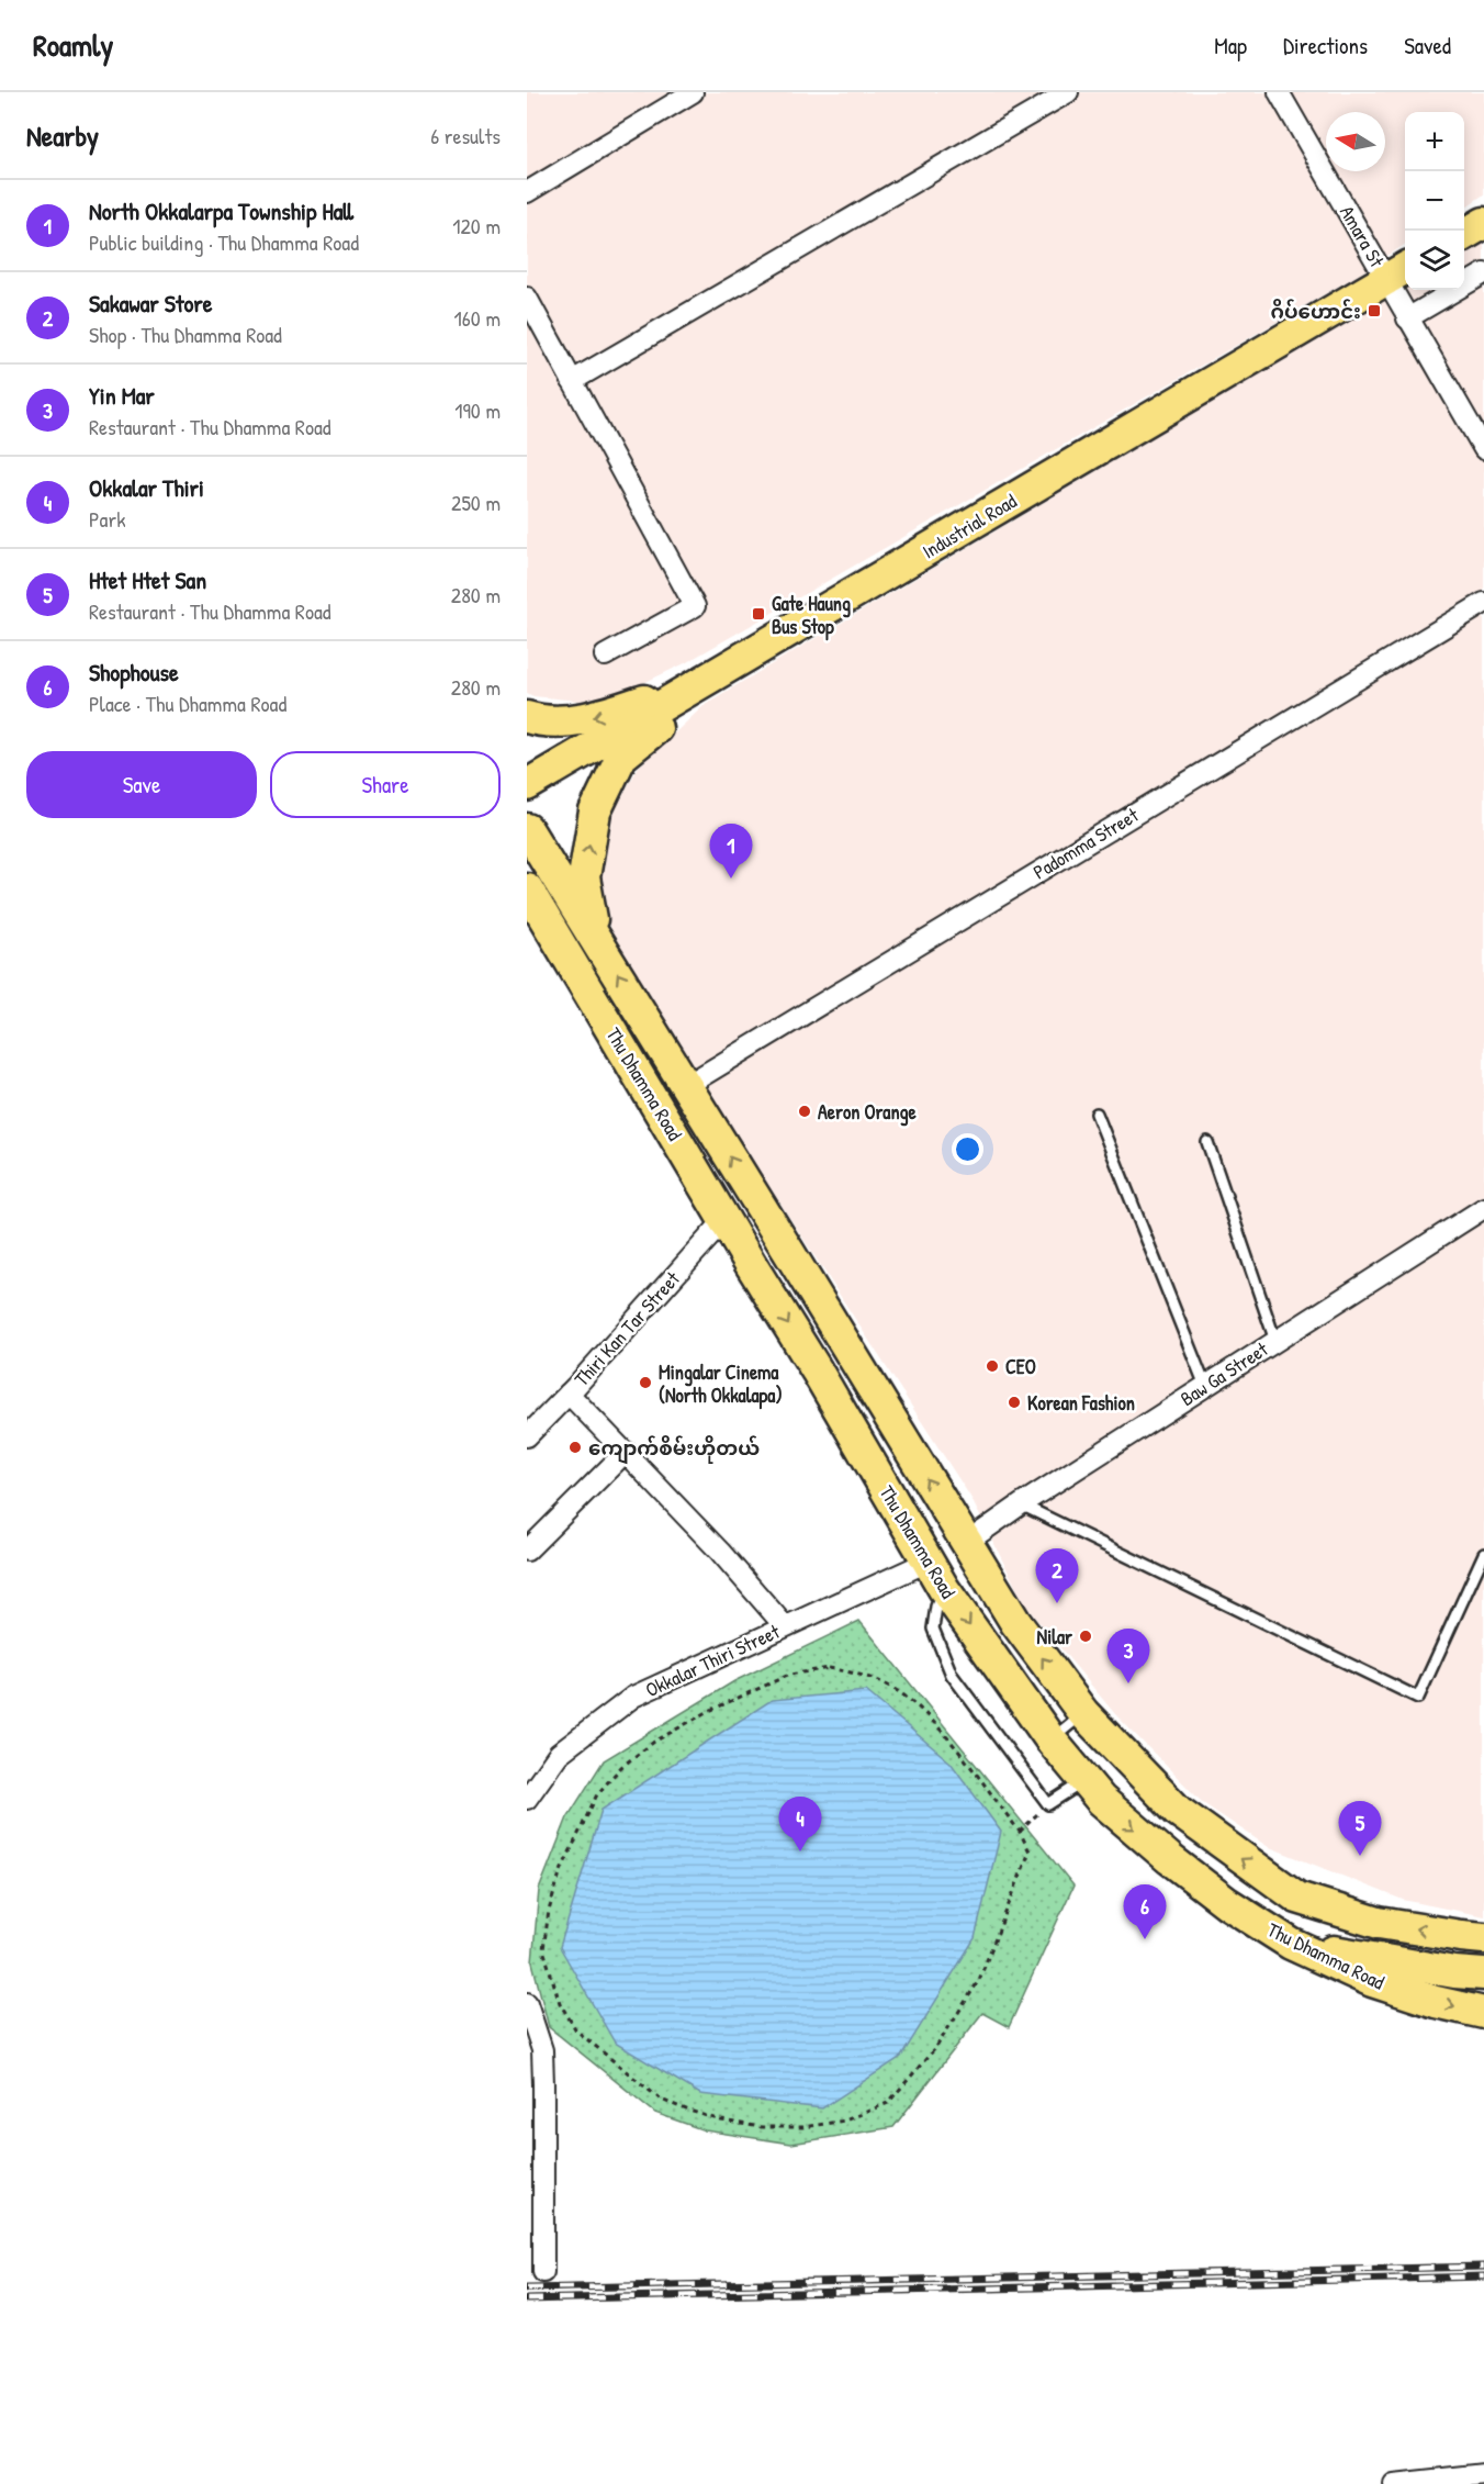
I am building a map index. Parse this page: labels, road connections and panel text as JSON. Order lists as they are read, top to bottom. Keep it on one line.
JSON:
{"streets":{"main road":["Industrial Road","Thu Dhamma Road"],"street":["Amara St","Padomma Street","Thiri Kan Tar Street","Baw Ga Street","Okkalar Thiri Street"]},"crossings":[["Amara St","Industrial Road"],["Padomma Street","Thu Dhamma Road"],["Thu Dhamma Road","Thiri Kan Tar Street"],["Thu Dhamma Road","Baw Ga Street"],["Thu Dhamma Road","Okkalar Thiri Street"]],"places":{"transit":["ဂိပ်ဟောင်း","Gate Haung Bus Stop"],"other":["Aeron Orange","CEO","Mingalar Cinema (North Okkalapa)","Korean Fashion","ကျောက်စိမ်းဟိုတယ်","Nilar"]},"north":"left","page":{"header":"Roamly","nav":["Map","Directions","Saved"],"heading":["Nearby","6 results"],"map_buttons":["+","−"],"list":[{"mark":"1","name":"North Okkalarpa Township Hall","note":"Public building · Thu Dhamma Road","value":"120 m"},{"mark":"2","name":"Sakawar Store","note":"Shop · Thu Dhamma Road","value":"160 m"},{"mark":"3","name":"Yin Mar","note":"Restaurant · Thu Dhamma Road","value":"190 m"},{"mark":"4","name":"Okkalar Thiri","note":"Park","value":"250 m"},{"mark":"5","name":"Htet Htet San","note":"Restaurant · Thu Dhamma Road","value":"280 m"},{"mark":"6","name":"Shophouse","note":"Place · Thu Dhamma Road","value":"280 m"}],"buttons":["Save","Share"],"pins":["1","2","3","4","5","6"]}}
